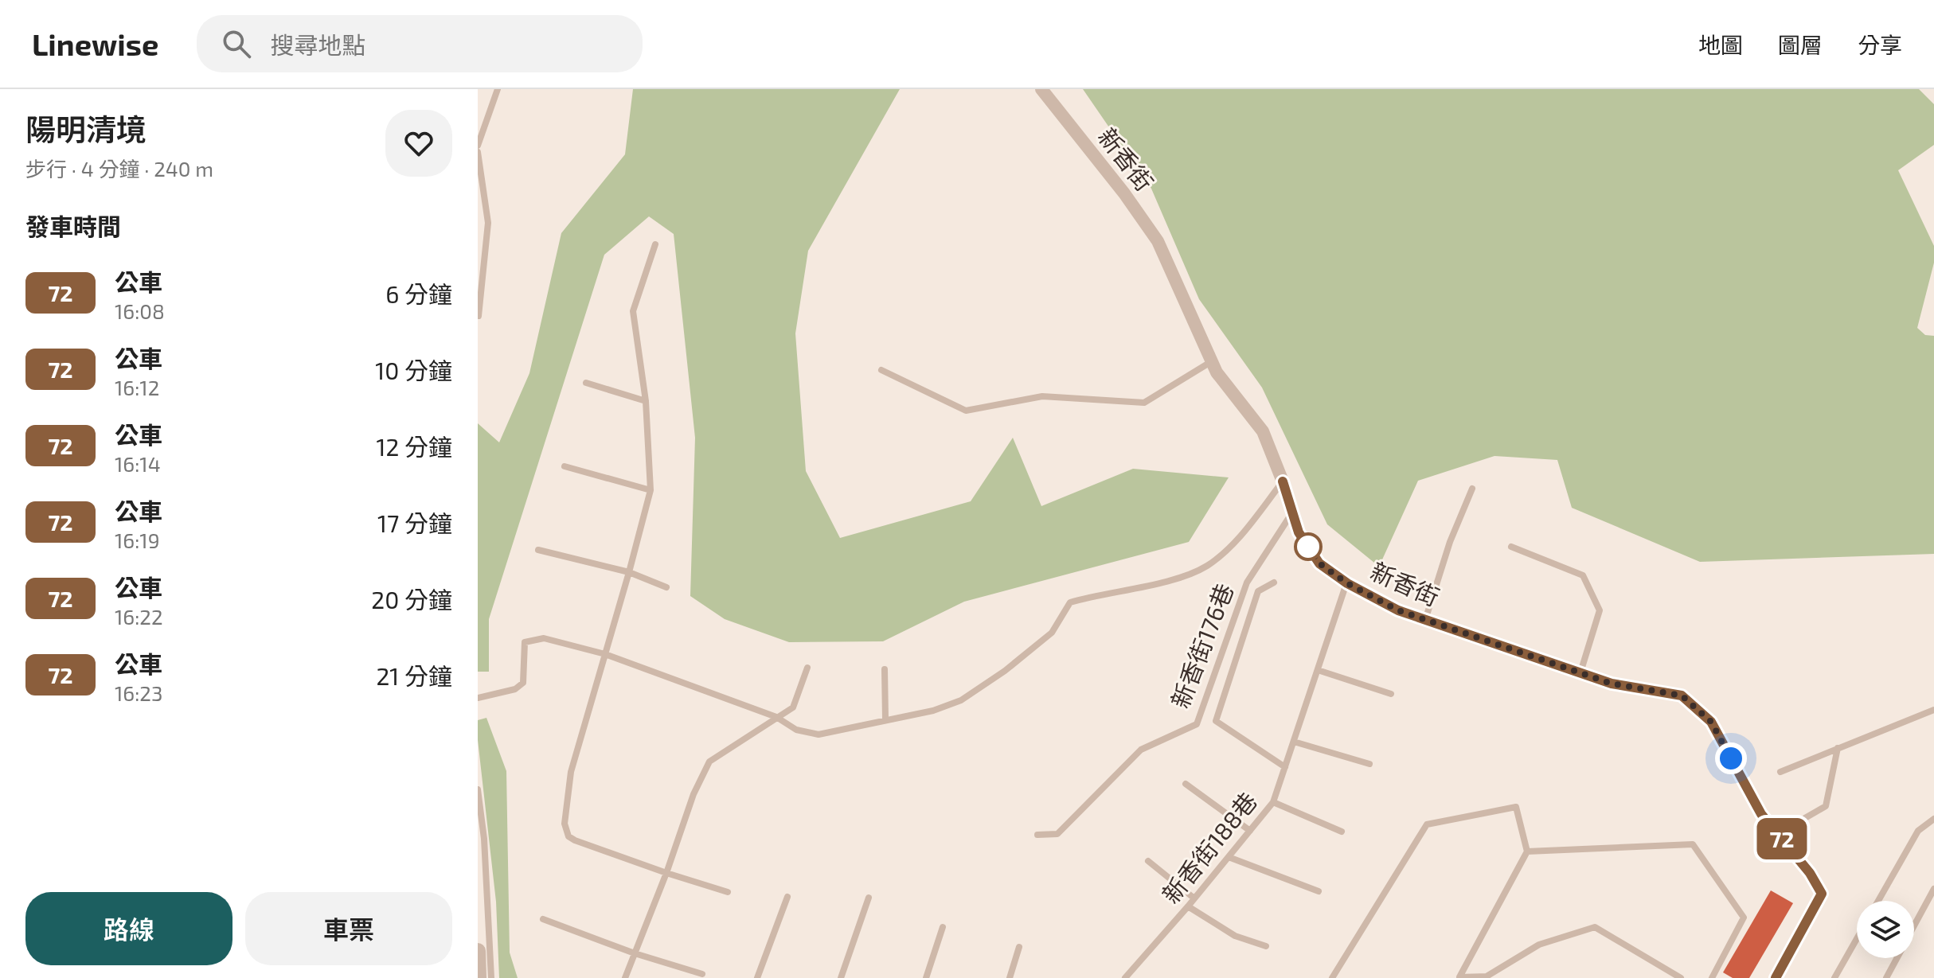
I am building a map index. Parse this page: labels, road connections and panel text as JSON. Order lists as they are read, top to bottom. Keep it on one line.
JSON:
{"streets":{"street":["新香街"],"lane":["新香街176巷","新香街188巷"]},"crossings":[["新香街","新香街176巷"],["新香街","新香街188巷"]],"lines":["bus line 72"],"page":{"header":"Linewise","search":"搜尋地點","nav":["地圖","圖層","分享"],"heading":[["陽明清境","步行 · 4 分鐘 · 240 m"],"發車時間"],"on_map":"72","list":[{"mark":"72","name":"公車","note":"16:08","value":"6 分鐘"},{"mark":"72","name":"公車","note":"16:12","value":"10 分鐘"},{"mark":"72","name":"公車","note":"16:14","value":"12 分鐘"},{"mark":"72","name":"公車","note":"16:19","value":"17 分鐘"},{"mark":"72","name":"公車","note":"16:22","value":"20 分鐘"},{"mark":"72","name":"公車","note":"16:23","value":"21 分鐘"}],"buttons":["路線","車票"]}}
